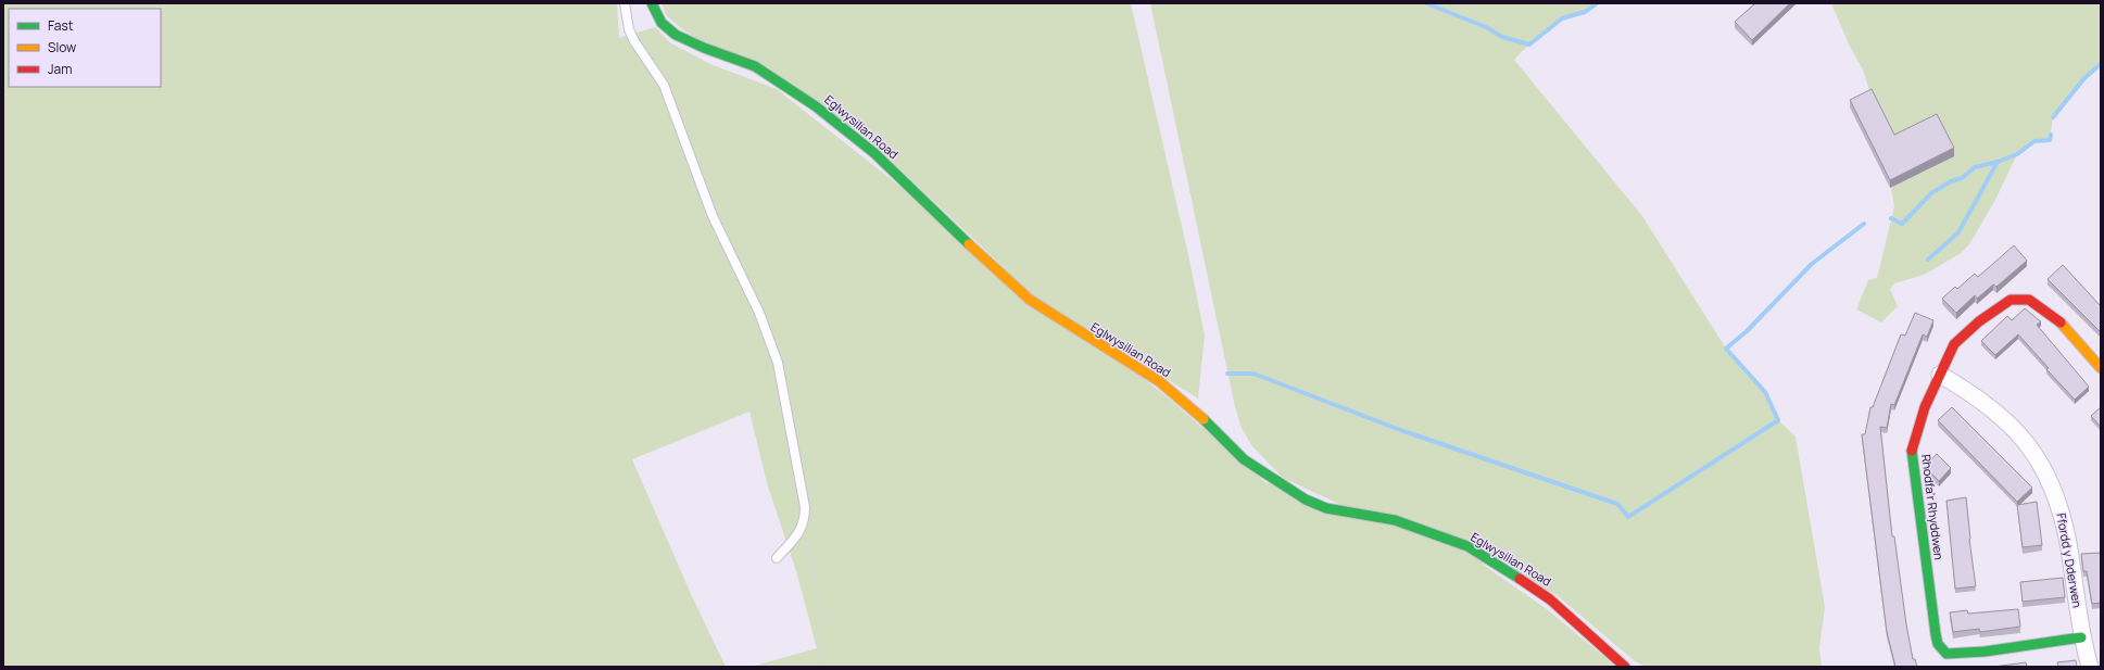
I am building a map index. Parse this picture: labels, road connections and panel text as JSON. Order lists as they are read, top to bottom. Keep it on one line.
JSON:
{"streets":{"street":["Eglwysilian Road","Rhodfa'r Rhyddwen","Ffordd y Dderwen"]},"crossings":[["Rhodfa'r Rhyddwen","Ffordd y Dderwen"]],"legend":["Fast","Slow","Jam"]}
